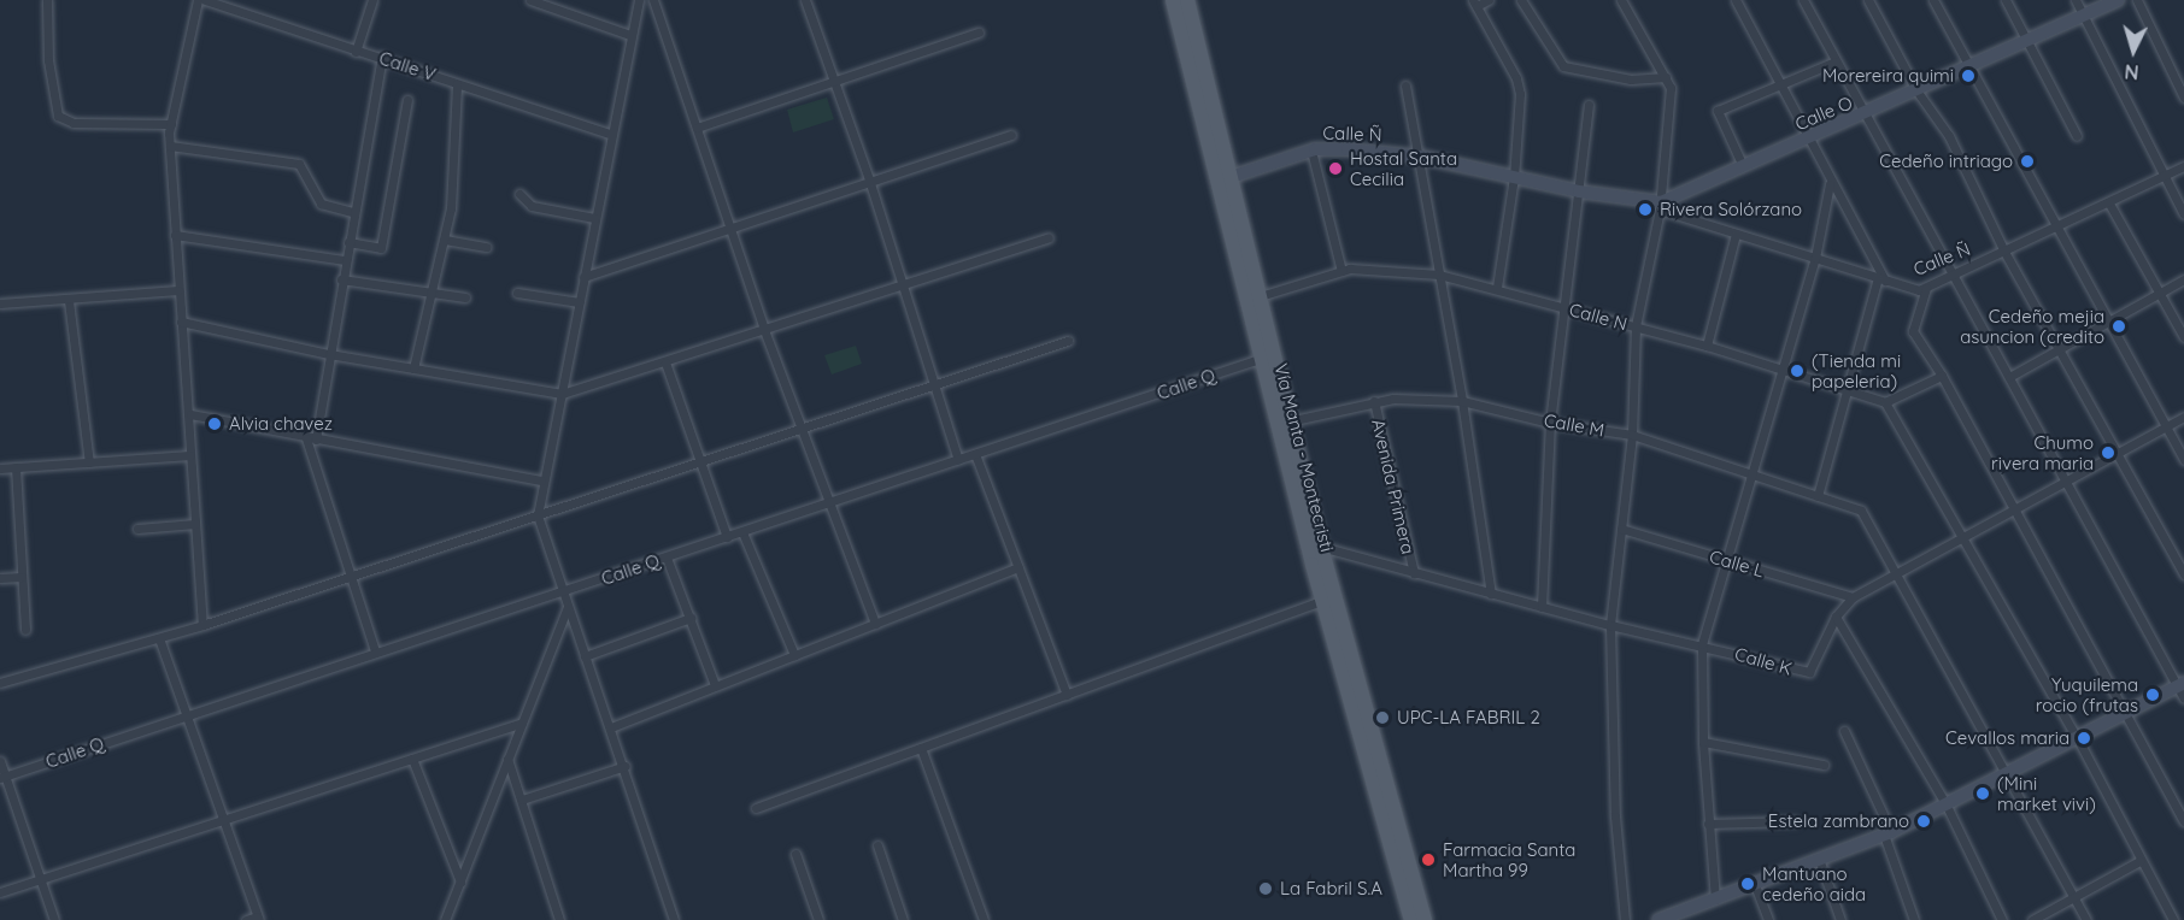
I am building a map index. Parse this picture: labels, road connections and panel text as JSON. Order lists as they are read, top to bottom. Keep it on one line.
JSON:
{"streets":{"main road":["Vía Manta - Montecristi"],"street":["Calle V","Calle O","Calle Ñ","Calle N","Calle Q","Calle M","Avenida Primera","Calle L","Calle K"]},"crossings":[["Calle O","Calle Ñ"],["Calle Ñ","Vía Manta - Montecristi"],["Calle N","Vía Manta - Montecristi"],["Calle Q","Vía Manta - Montecristi"],["Calle M","Vía Manta - Montecristi"],["Calle M","Avenida Primera"],["Calle M","Calle K"],["Vía Manta - Montecristi","Calle K"],["Avenida Primera","Calle K"],["Calle L","Calle K"]],"places":["Morereira quimi","Cedeño intriago","Hostal Santa Cecilia","Rivera Solórzano","Cedeño mejia asuncion (credito","(Tienda mi papeleria)","Alvia chavez","Chumo rivera maria","Yuquilema rocio (frutas","UPC-LA FABRIL 2","Cevallos maria","(Mini market vivi)","Estela zambrano","Farmacia Santa Martha 99","Mantuano cedeño aida","La Fabril S.A"],"north":"bottom"}
